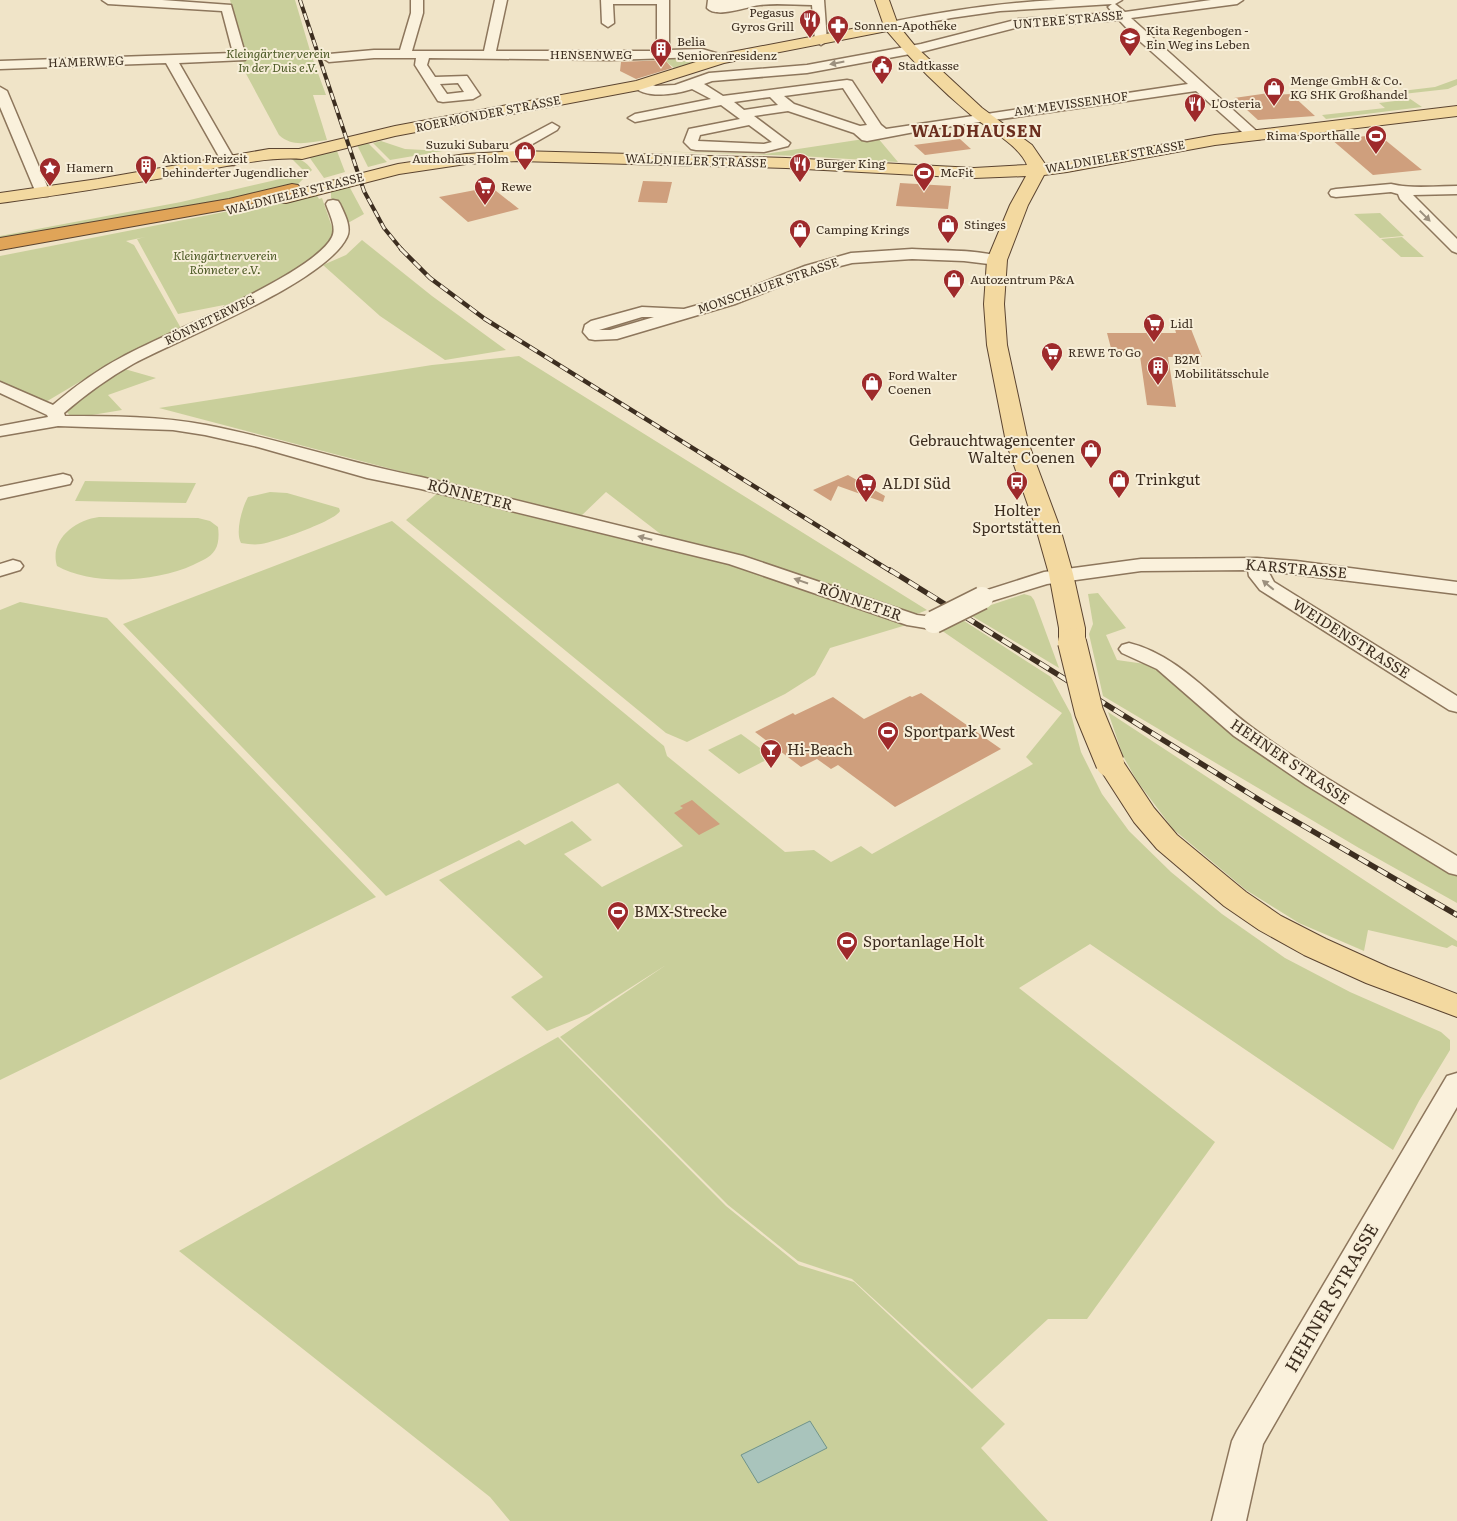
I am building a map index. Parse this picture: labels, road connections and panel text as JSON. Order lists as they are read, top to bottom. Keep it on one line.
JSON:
{"streets":{"highway":["WALDNIELER STRASSE"],"main road":["ROERMONDER STRASSE"],"street":["UNTERE STRASSE","HENSENWEG","HAMERWEG","AM MEVISSENHOF","MONSCHAUER STRASSE","RÖNNETERWEG","RÖNNETER","KARSTRASSE","WEIDENSTRASSE","HEHNER STRASSE"]},"crossings":[["UNTERE STRASSE","ROERMONDER STRASSE"],["HENSENWEG","ROERMONDER STRASSE"],["ROERMONDER STRASSE","WALDNIELER STRASSE"],["RÖNNETERWEG","RÖNNETER"],["RÖNNETER","KARSTRASSE"],["KARSTRASSE","WEIDENSTRASSE"]],"one_way":["RÖNNETER","WEIDENSTRASSE"],"districts":["WALDHAUSEN"],"parks":["Kleingärtnerverein In der Duis e.V.","Kleingärtnerverein Rönneter e.V."],"places":{"restaurant":["Pegasus Gyros Grill","L'Osteria","Burger King"],"pharmacy":["Sonnen-Apotheke"],"school or university":["Kita Regenbogen - Ein Weg ins Leben"],"building":["Belia Seniorenresidenz","Aktion Freizeit behinderter Jugendlicher","B2M Mobilitätsschule"],"public building":["Stadtkasse"],"shop":["Menge GmbH & Co. KG SHK Großhandel","Suzuki Subaru Authohaus Holm","Stinges","Camping Krings","Autozentrum P&A","Ford Walter Coenen","Gebrauchtwagencenter Walter Coenen","Trinkgut"],"sports":["Rima Sporthalle","McFit","Sportpark West","BMX-Strecke","Sportanlage Holt"],"place":["Hamern"],"supermarket":["Rewe","Lidl","REWE To Go","ALDI Süd"],"bus stop":["Holter Sportstätten"],"bar":["Hi-Beach"]}}
